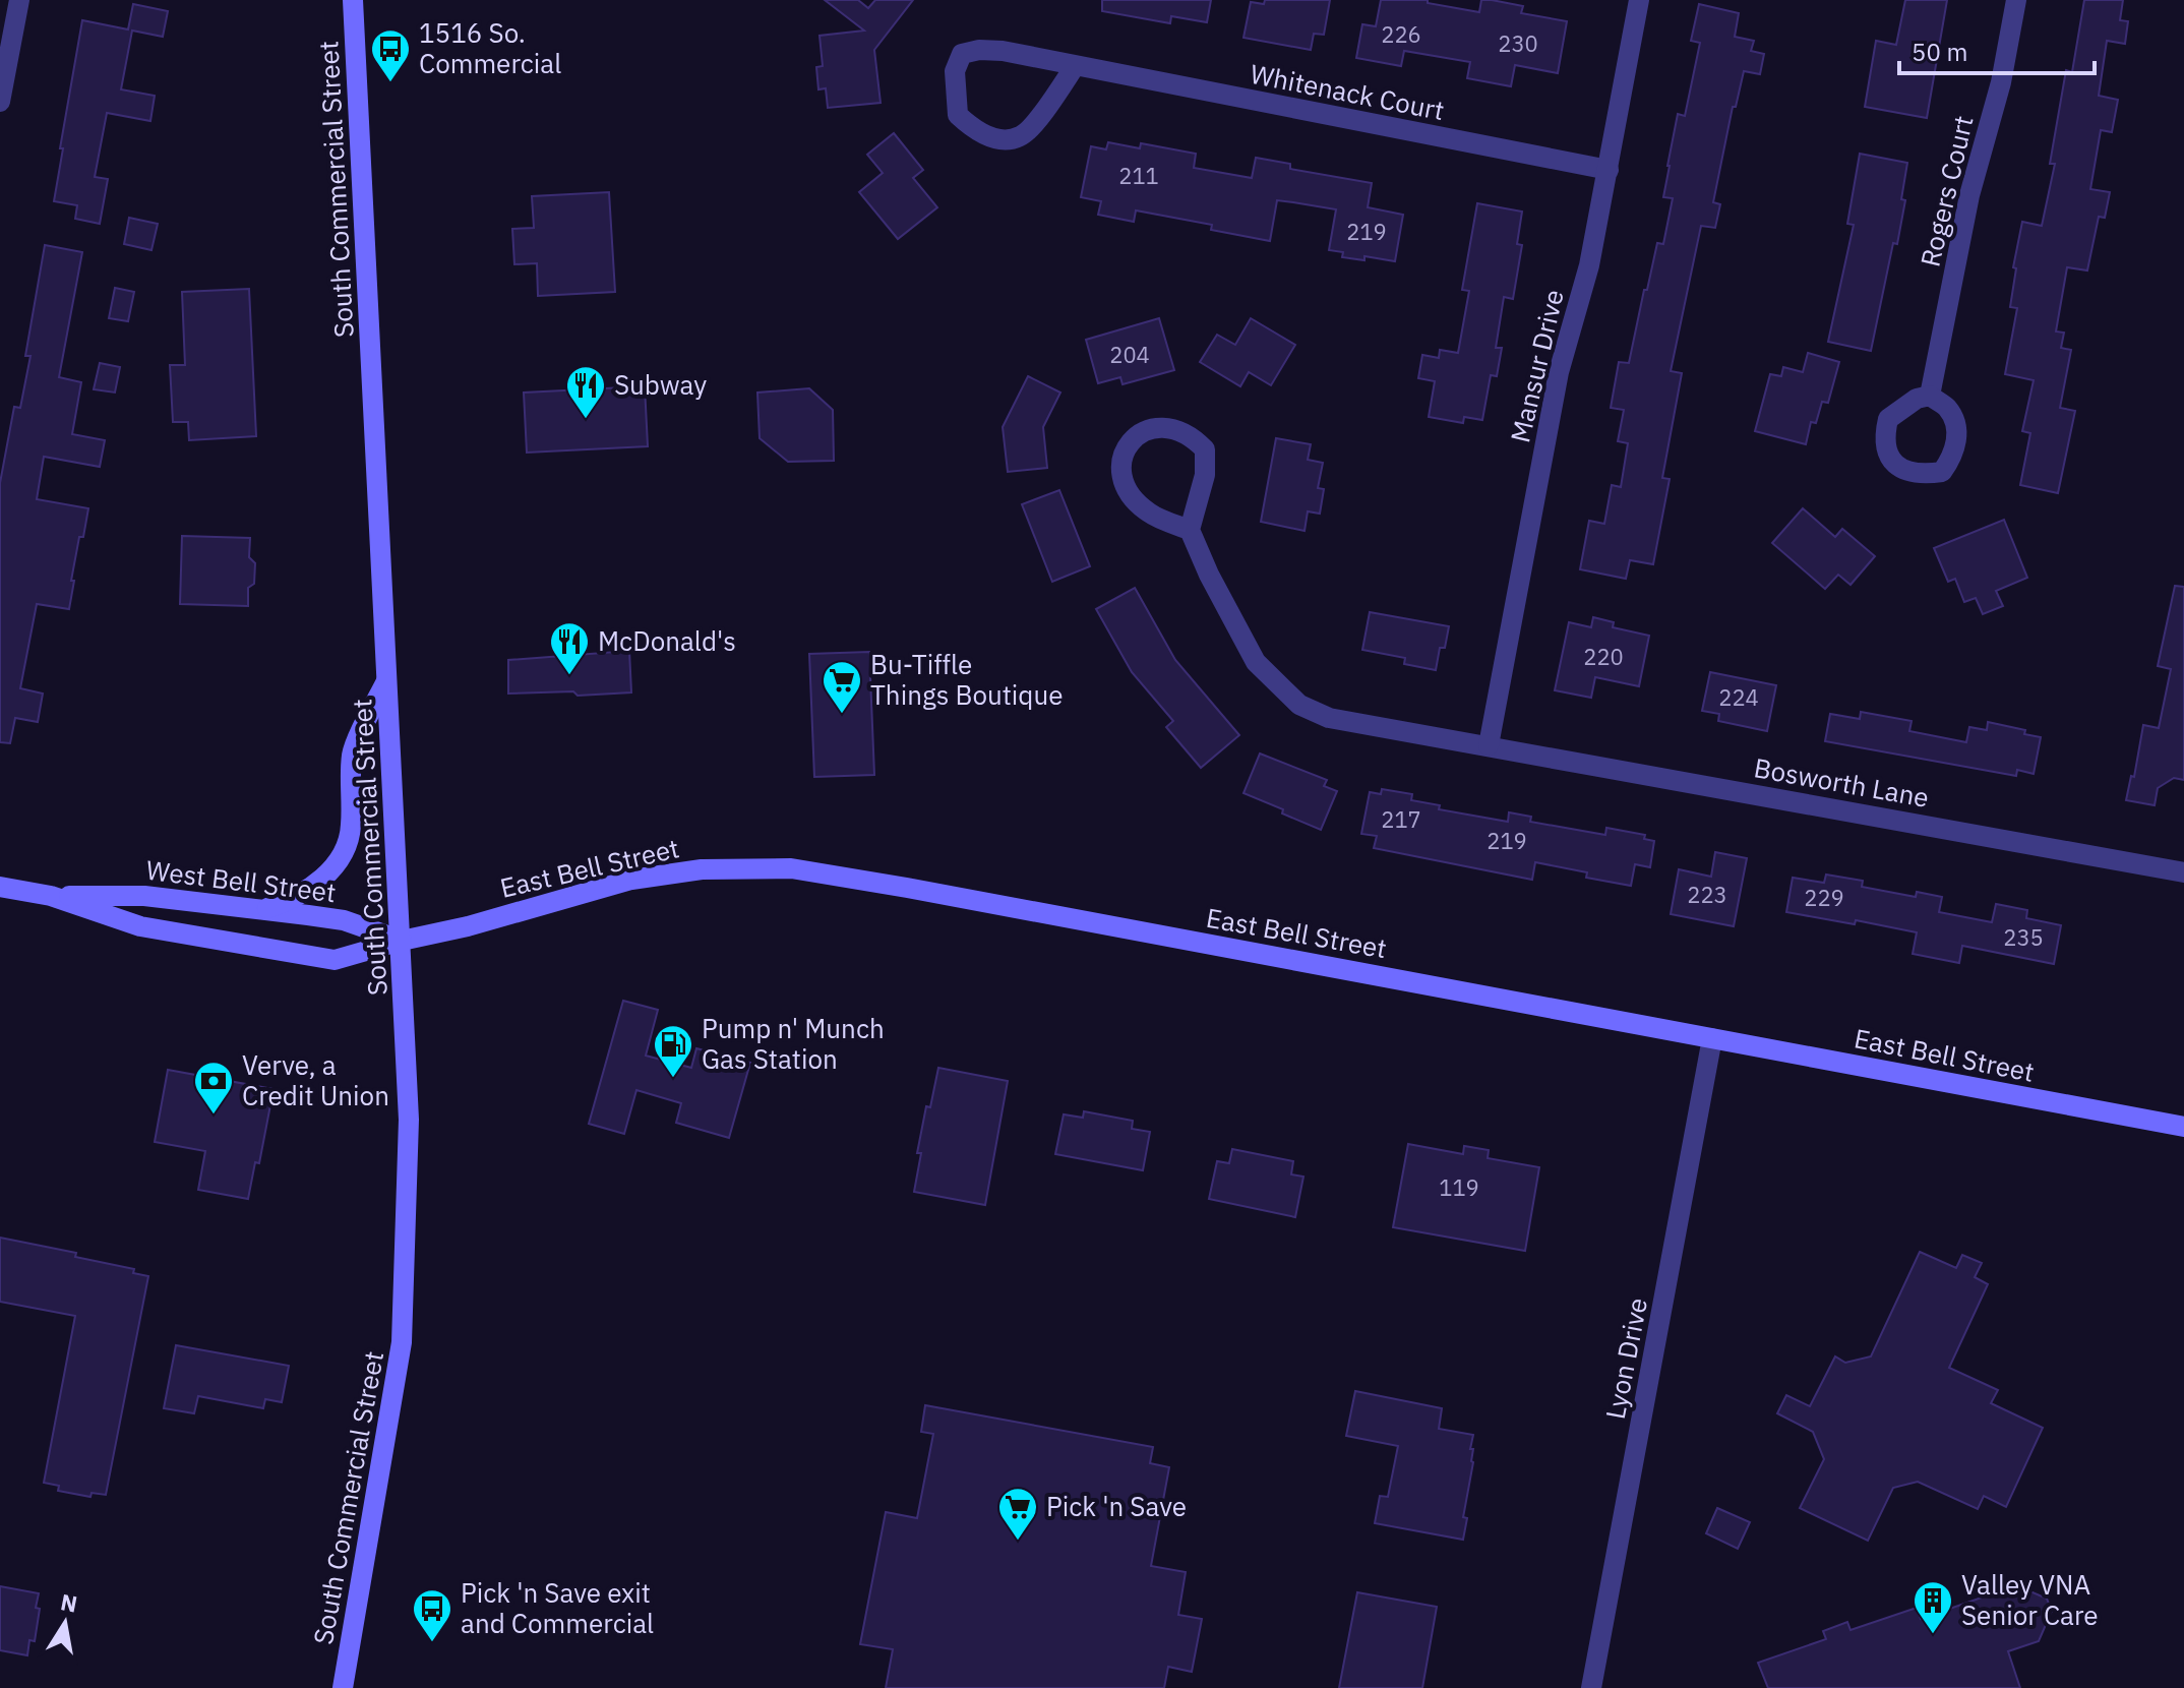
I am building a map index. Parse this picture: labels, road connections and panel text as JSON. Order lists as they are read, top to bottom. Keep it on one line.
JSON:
{"streets":{"main road":["South Commercial Street","East Bell Street","West Bell Street"],"street":["Whitenack Court","Rogers Court","Mansur Drive","Bosworth Lane","Lyon Drive"]},"crossings":[["Whitenack Court","Mansur Drive"],["South Commercial Street","East Bell Street"],["South Commercial Street","West Bell Street"],["Mansur Drive","Bosworth Lane"],["East Bell Street","West Bell Street"],["East Bell Street","Lyon Drive"]],"places":{"bus stop":["1516 So. Commercial","Pick 'n Save exit and Commercial"],"restaurant":["Subway","McDonald's"],"supermarket":["Bu-Tiffle Things Boutique","Pick 'n Save"],"fuel station":["Pump n' Munch Gas Station"],"bank":["Verve, a Credit Union"],"building":["Valley VNA Senior Care"]},"house_numbers":["226","230","211","219","204","220","224","217","219","223","229","235","119"],"scale_bar":"50 m","north":"top"}
